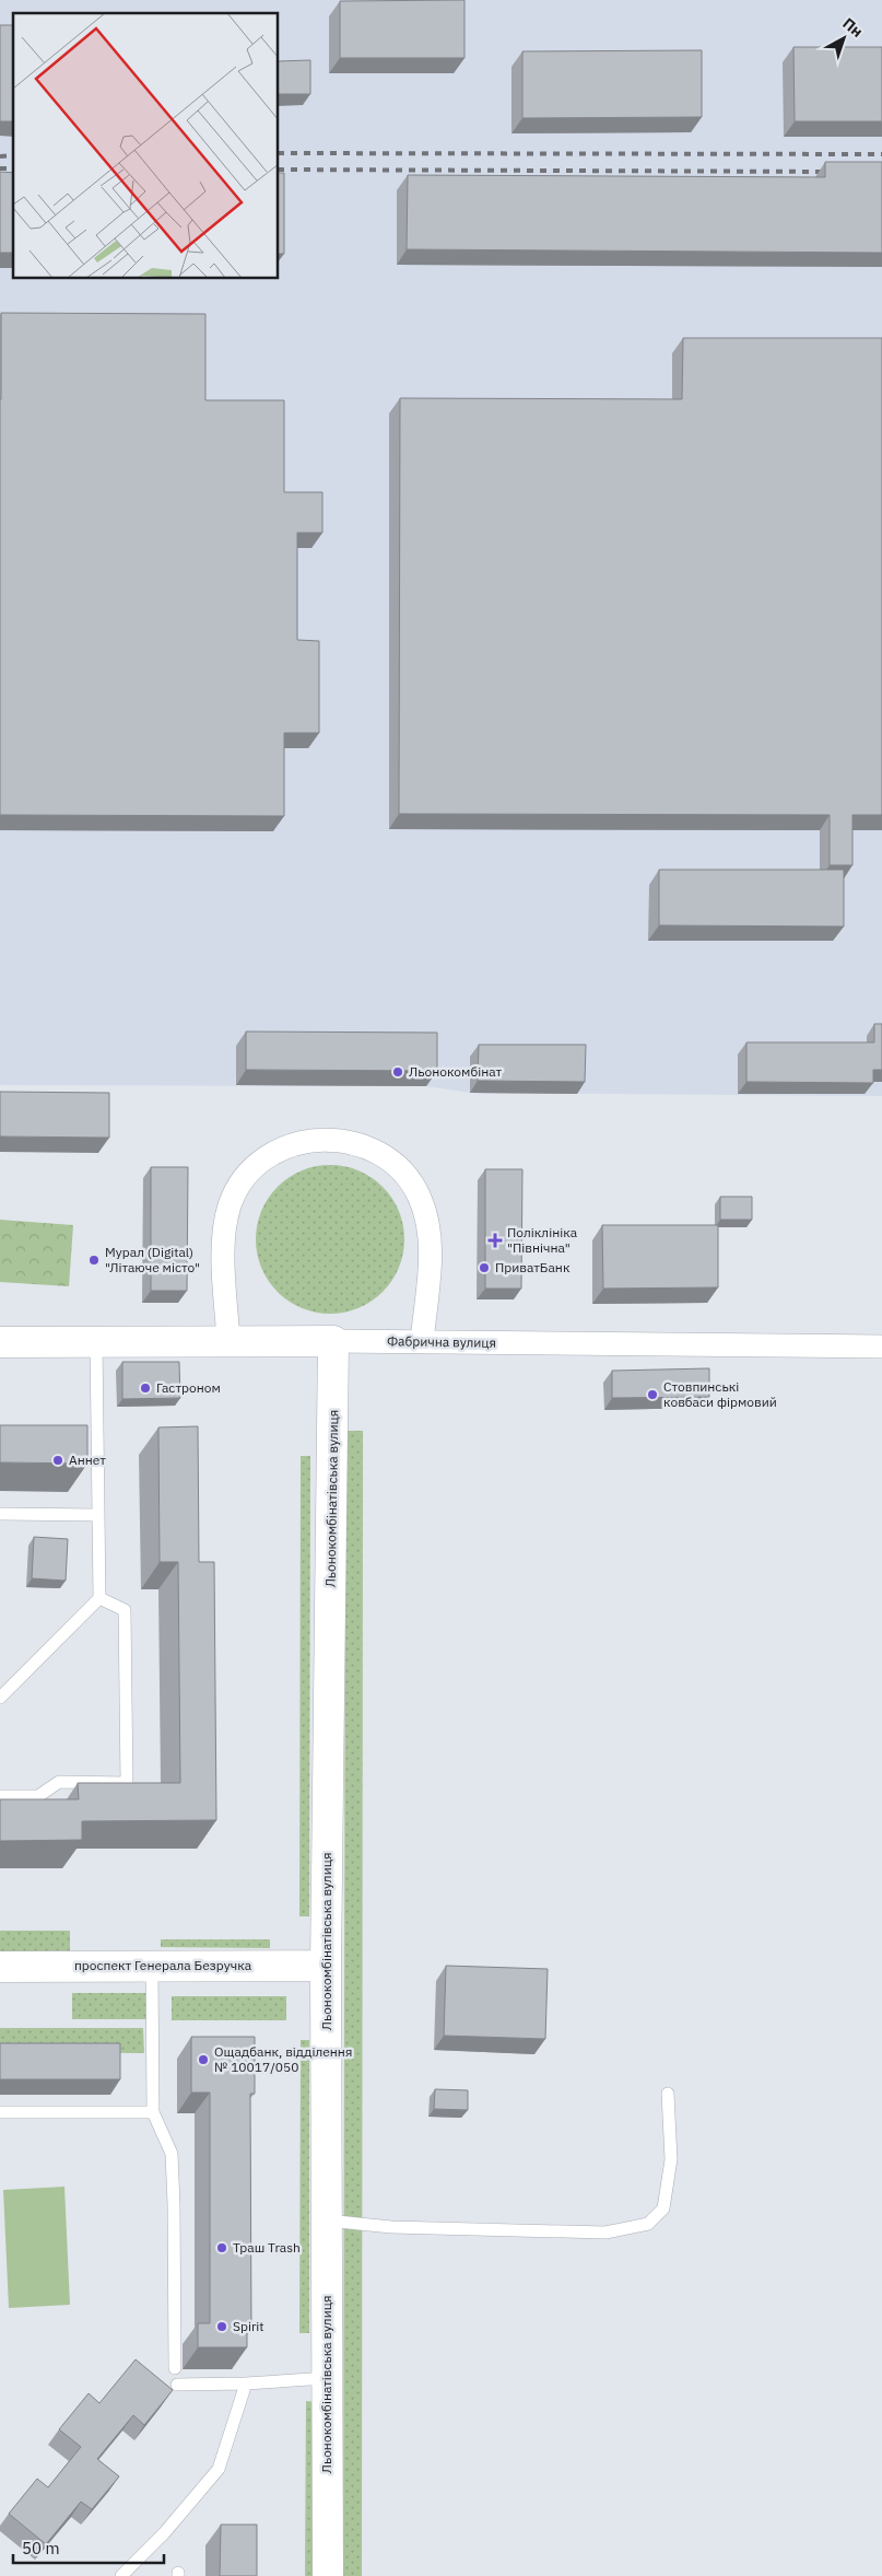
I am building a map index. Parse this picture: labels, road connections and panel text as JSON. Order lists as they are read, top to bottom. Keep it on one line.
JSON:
{"streets":{"street":["Фабрична вулиця","Льонокомбінатівська вулиця","проспект Генерала Безручка"]},"crossings":[["Фабрична вулиця","Льонокомбінатівська вулиця"],["Льонокомбінатівська вулиця","проспект Генерала Безручка"]],"places":{"other":["Льонокомбінат","Мурал (Digital) \"Літаюче місто\"","ПриватБанк","Гастроном","Стовпинські ковбаси фірмовий","Аннет","Ощадбанк, відділення № 10017/050","Траш Trash","Spirit"],"health":["Поліклініка \"Північна\""]},"scale_bar":"50 m","north":"top right"}
